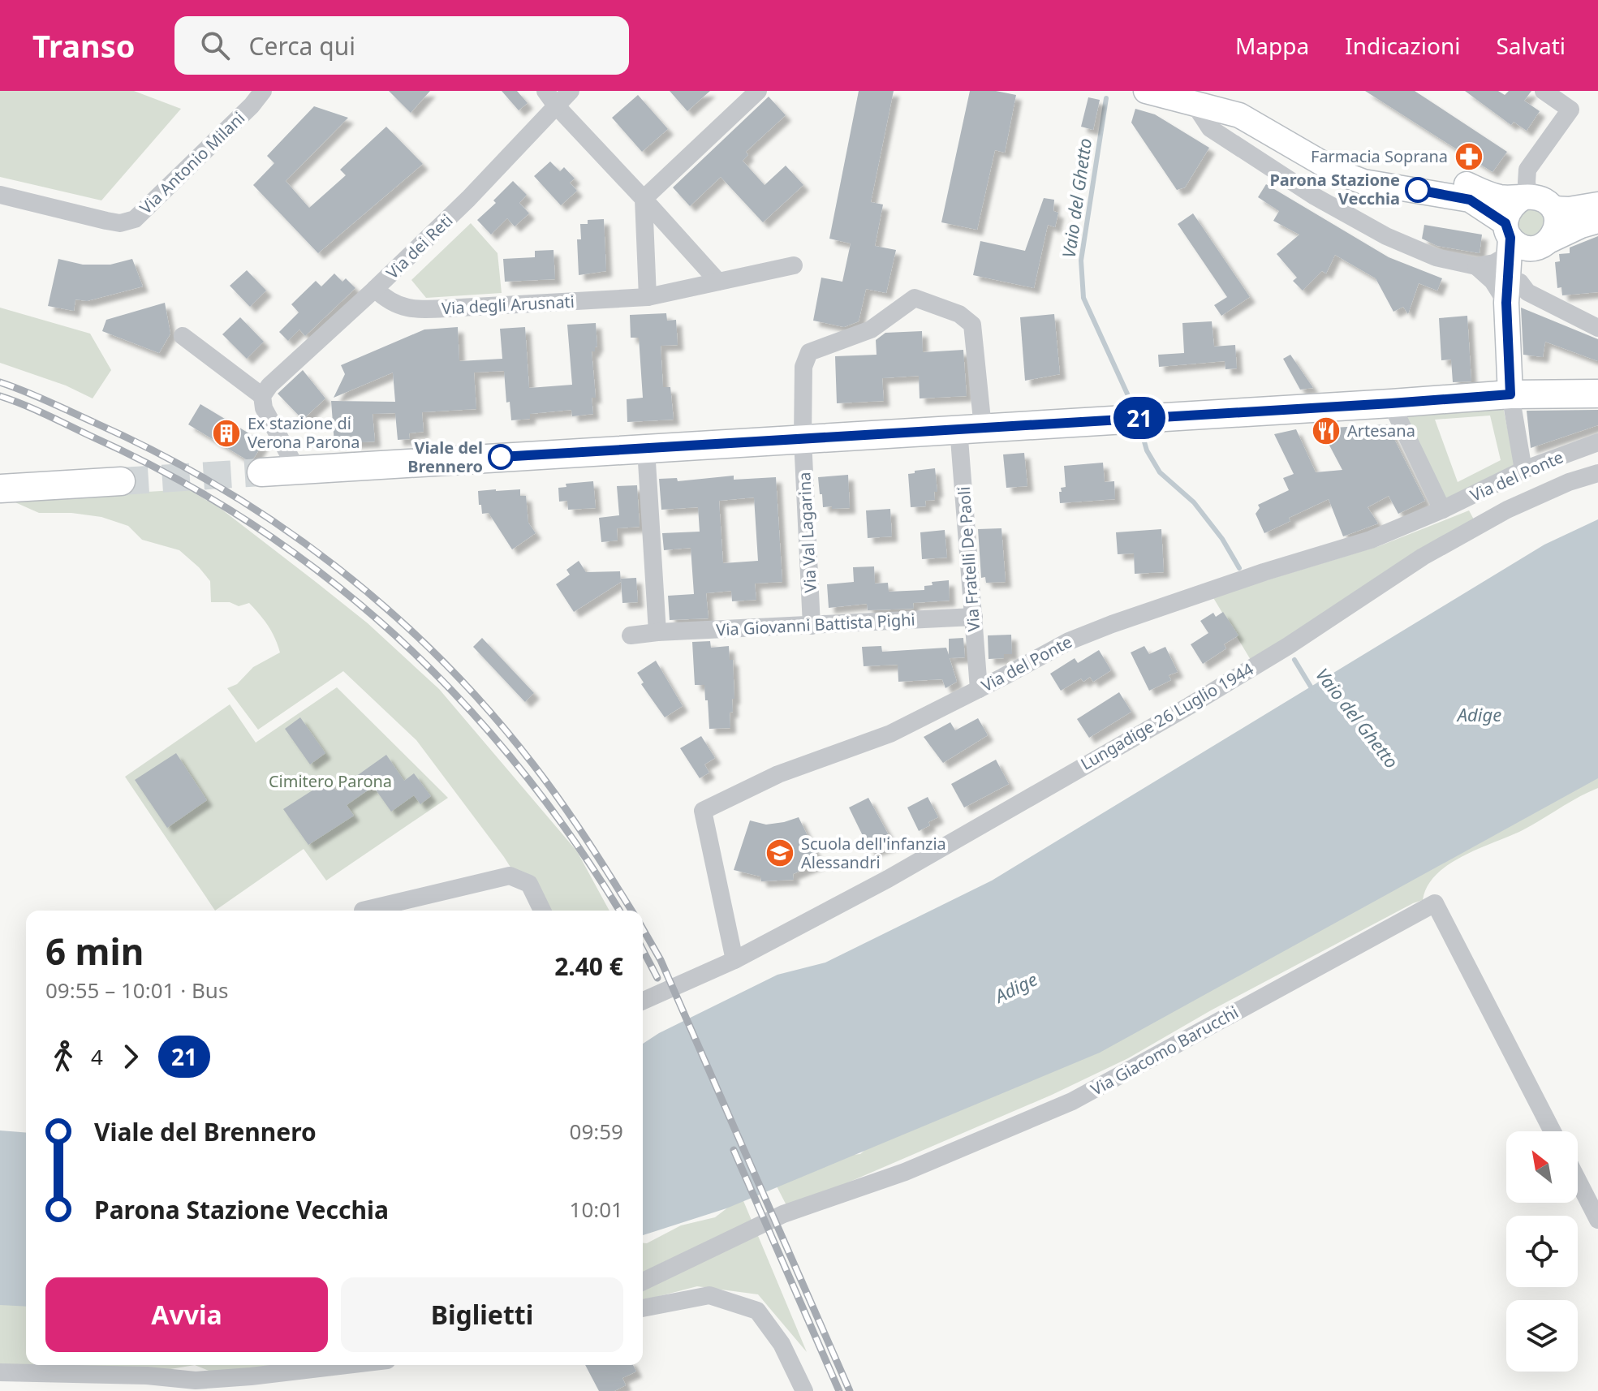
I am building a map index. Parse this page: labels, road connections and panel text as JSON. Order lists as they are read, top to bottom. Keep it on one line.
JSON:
{"streets":{"street":["Via Antonio Milani","Via dei Reti","Via degli Arusnati","Via del Ponte","Via Val Lagarina","Via Fratelli De Paoli","Via Giovanni Battista Pighi","Lungadige 26 Luglio 1944","Via Giacomo Barucchi"]},"crossings":[["Via dei Reti","Via degli Arusnati"],["Via del Ponte","Via Fratelli De Paoli"],["Via del Ponte","Lungadige 26 Luglio 1944"],["Via Val Lagarina","Via Fratelli De Paoli"],["Via Val Lagarina","Via Giovanni Battista Pighi"],["Via Fratelli De Paoli","Via Giovanni Battista Pighi"]],"water":["Vaio del Ghetto","Adige"],"parks":["Cimitero Parona"],"places":{"pharmacy":["Farmacia Soprana"],"other":["Parona Stazione Vecchia","Viale del Brennero"],"restaurant":["Artesana"],"building":["Ex stazione di Verona Parona"],"school or university":["Scuola dell'infanzia Alessandri"]},"lines":["bus line 21"],"north":"top left","page":{"header":"Transo","search":"Cerca qui","nav":["Mappa","Indicazioni","Salvati"],"on_map":"21","heading":["6 min","09:55 – 10:01 · Bus","2.40 €"],"legs":["4","21"],"list":[{"name":"Viale del Brennero","value":"09:59"},{"name":"Parona Stazione Vecchia","value":"10:01"}],"buttons":["Avvia","Biglietti"]}}
